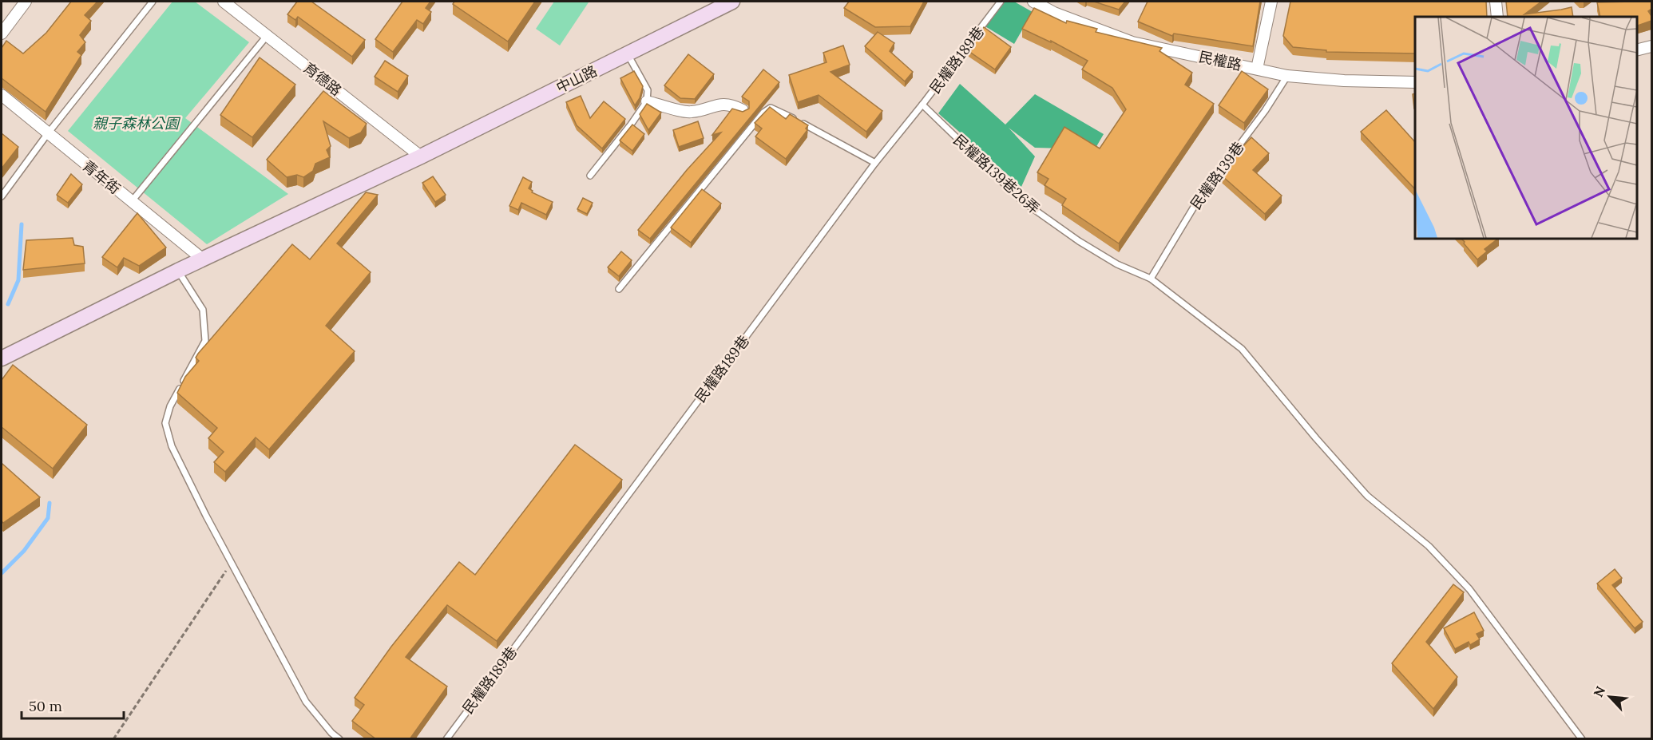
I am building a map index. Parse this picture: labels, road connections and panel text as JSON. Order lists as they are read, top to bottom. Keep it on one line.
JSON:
{"streets":{"main road":["中山路"],"street":["民權路","育德路","青年街"],"lane":["民權路189巷","民權路139巷26弄","民權路139巷"]},"crossings":[["民權路189巷","民權路139巷26弄"],["民權路","民權路139巷"],["育德路","中山路"],["中山路","青年街"],["民權路139巷26弄","民權路139巷"]],"parks":["親子森林公園"],"scale_bar":"50 m","north":"top left"}
